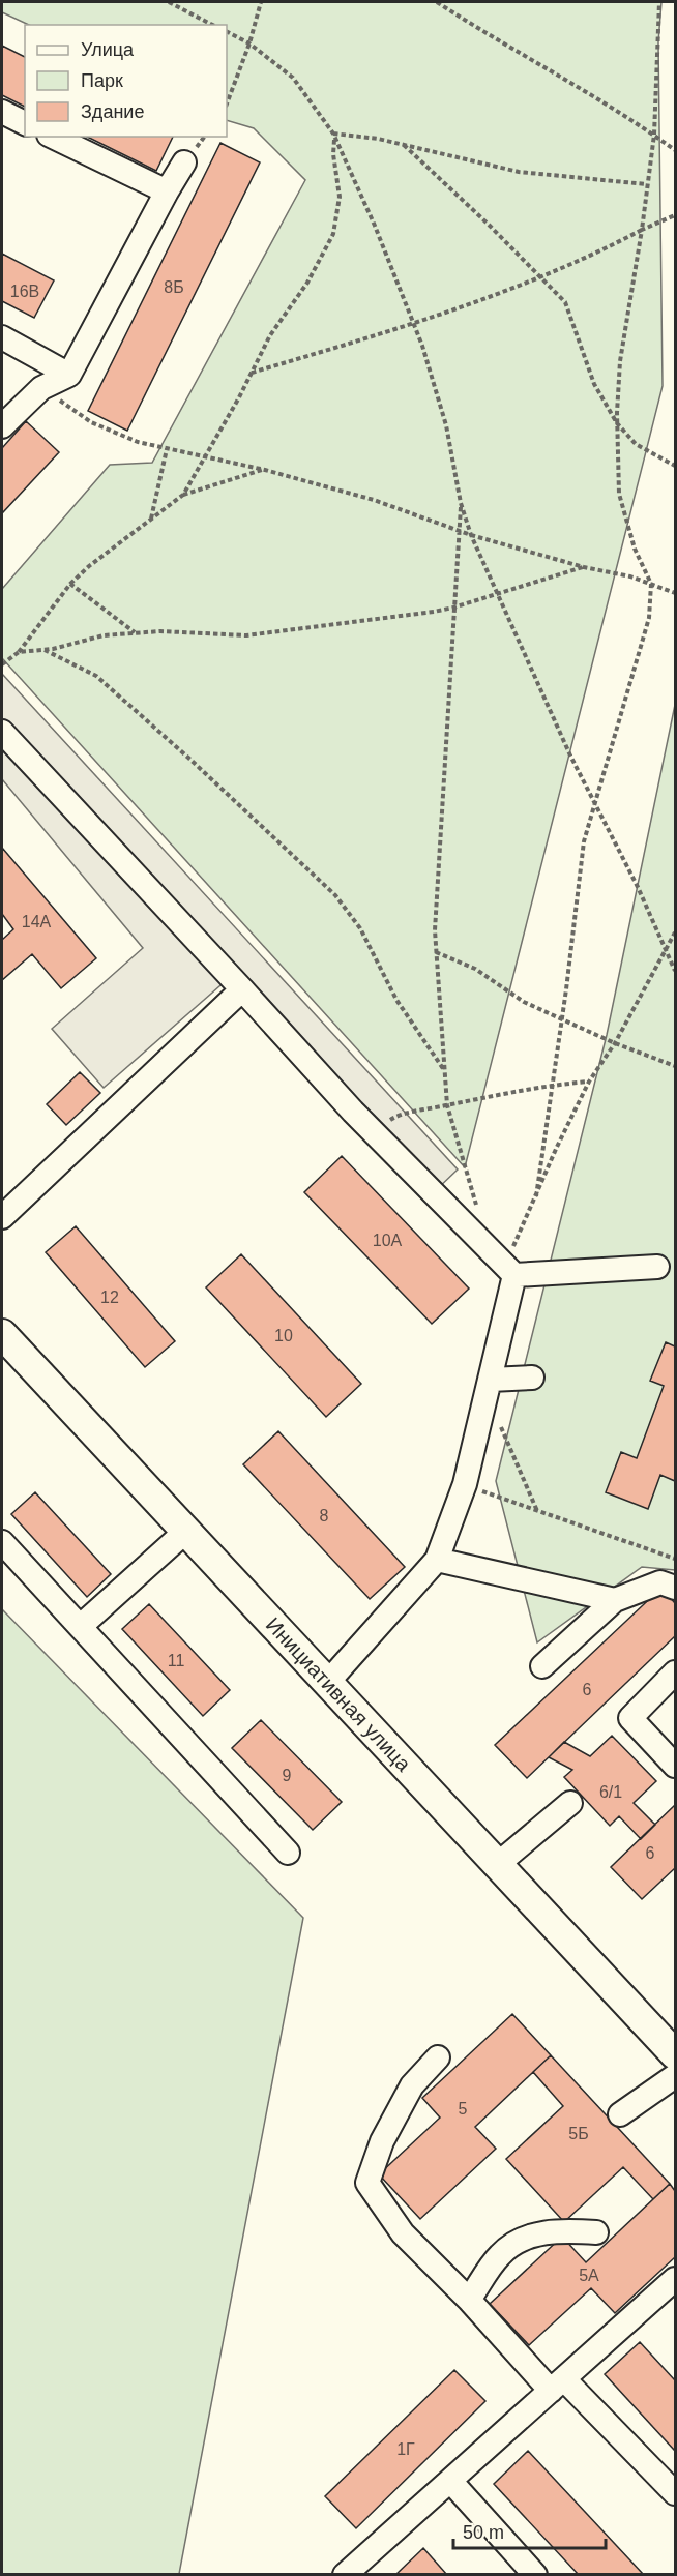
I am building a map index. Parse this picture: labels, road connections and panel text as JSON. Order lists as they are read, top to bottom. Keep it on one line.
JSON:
{"streets":{"main road":["Инициативная улица"]},"house_numbers":["8Б","16В","14А","10А","12","10","8","11","6","9","6/1","6","5","5Б","5А","1Г"],"legend":["Улица","Парк","Здание"],"scale_bar":"50 m"}
